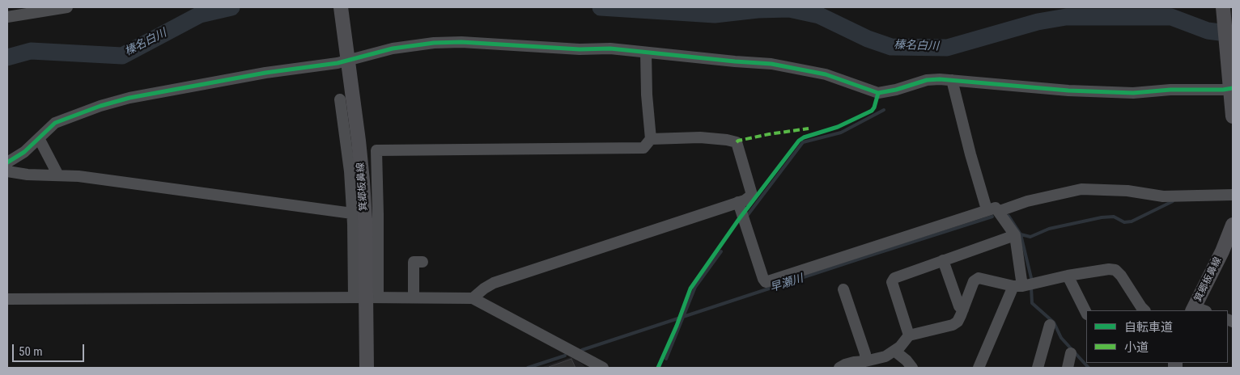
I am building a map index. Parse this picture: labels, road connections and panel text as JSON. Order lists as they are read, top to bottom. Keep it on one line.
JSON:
{"streets":{"main road":["箕郷板鼻線"]},"water":["榛名白川","早瀬川"],"legend":["自転車道","小道"],"scale_bar":"50 m"}
